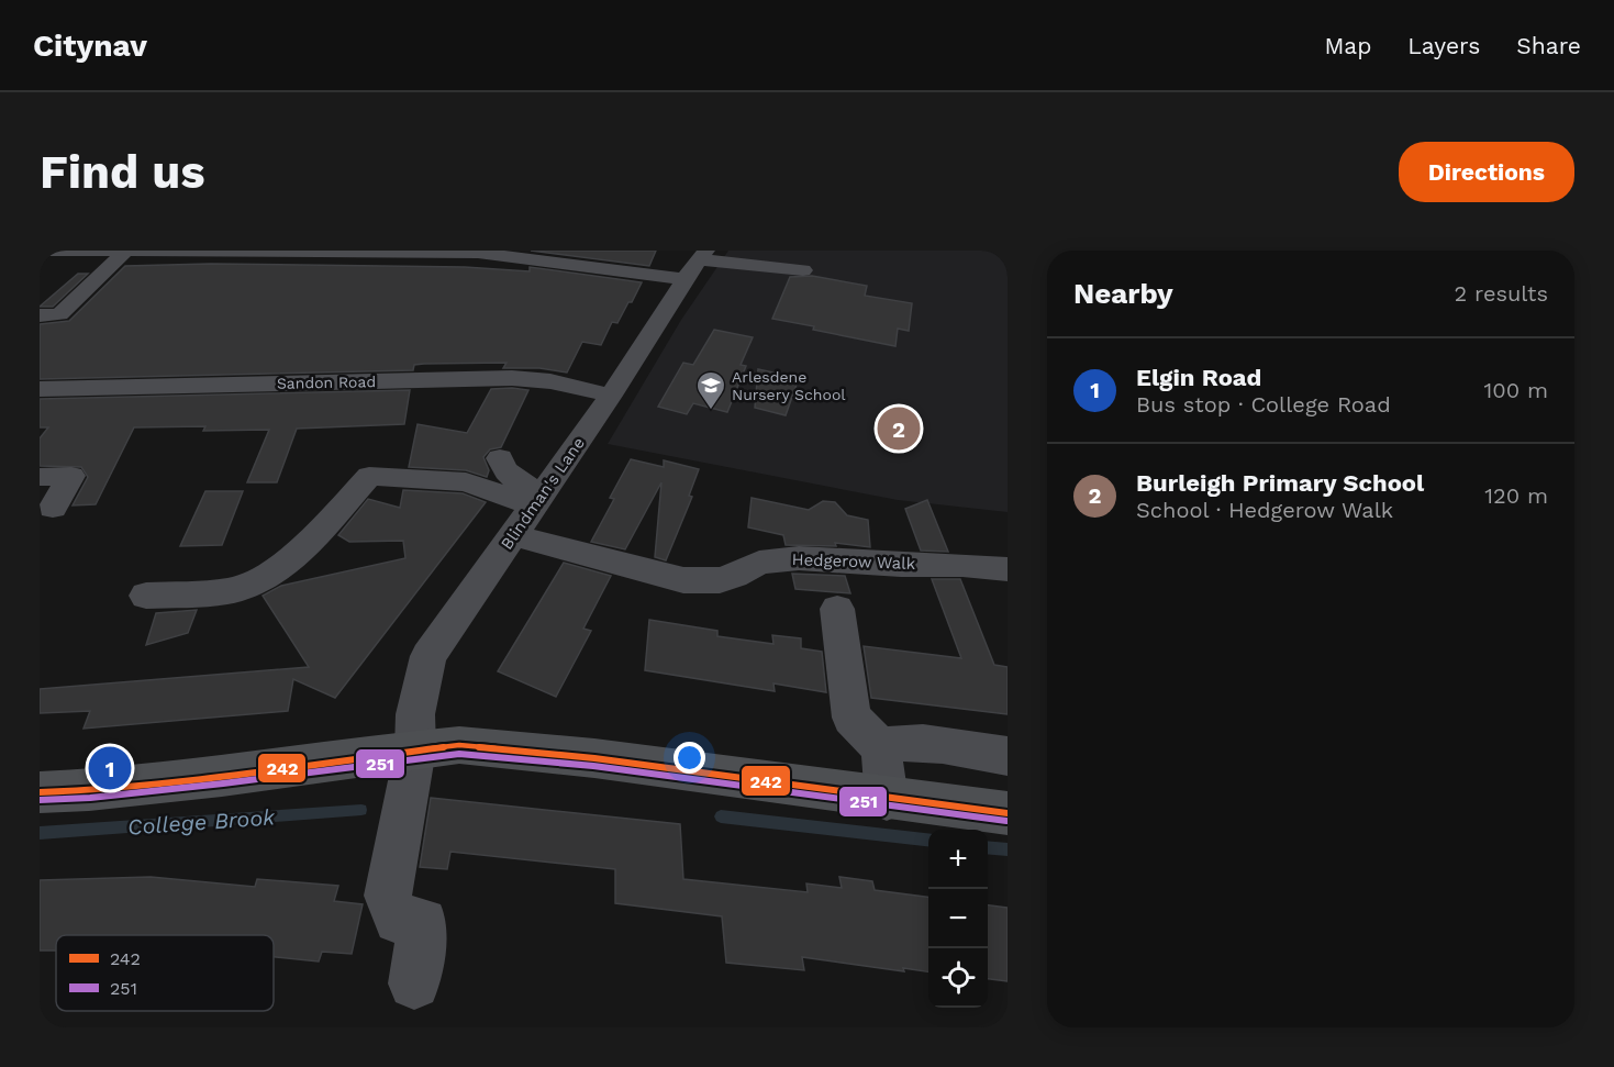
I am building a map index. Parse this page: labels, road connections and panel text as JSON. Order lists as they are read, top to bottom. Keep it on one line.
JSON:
{"streets":{"street":["Sandon Road","Blindman's Lane","Hedgerow Walk"]},"crossings":[["Sandon Road","Blindman's Lane"],["Blindman's Lane","Hedgerow Walk"]],"water":["College Brook"],"places":{"school or university":["Arlesdene Nursery School"]},"lines":["transit line 242","transit line 251"],"legend":["242","251"],"page":{"header":"Citynav","nav":["Map","Layers","Share"],"buttons":"Directions","title":"Find us","heading":["Nearby","2 results"],"list":[{"mark":"1","name":"Elgin Road","note":"Bus stop · College Road","value":"100 m"},{"mark":"2","name":"Burleigh Primary School","note":"School · Hedgerow Walk","value":"120 m"}],"pins":["2","1"],"map_buttons":["+","−"]}}
